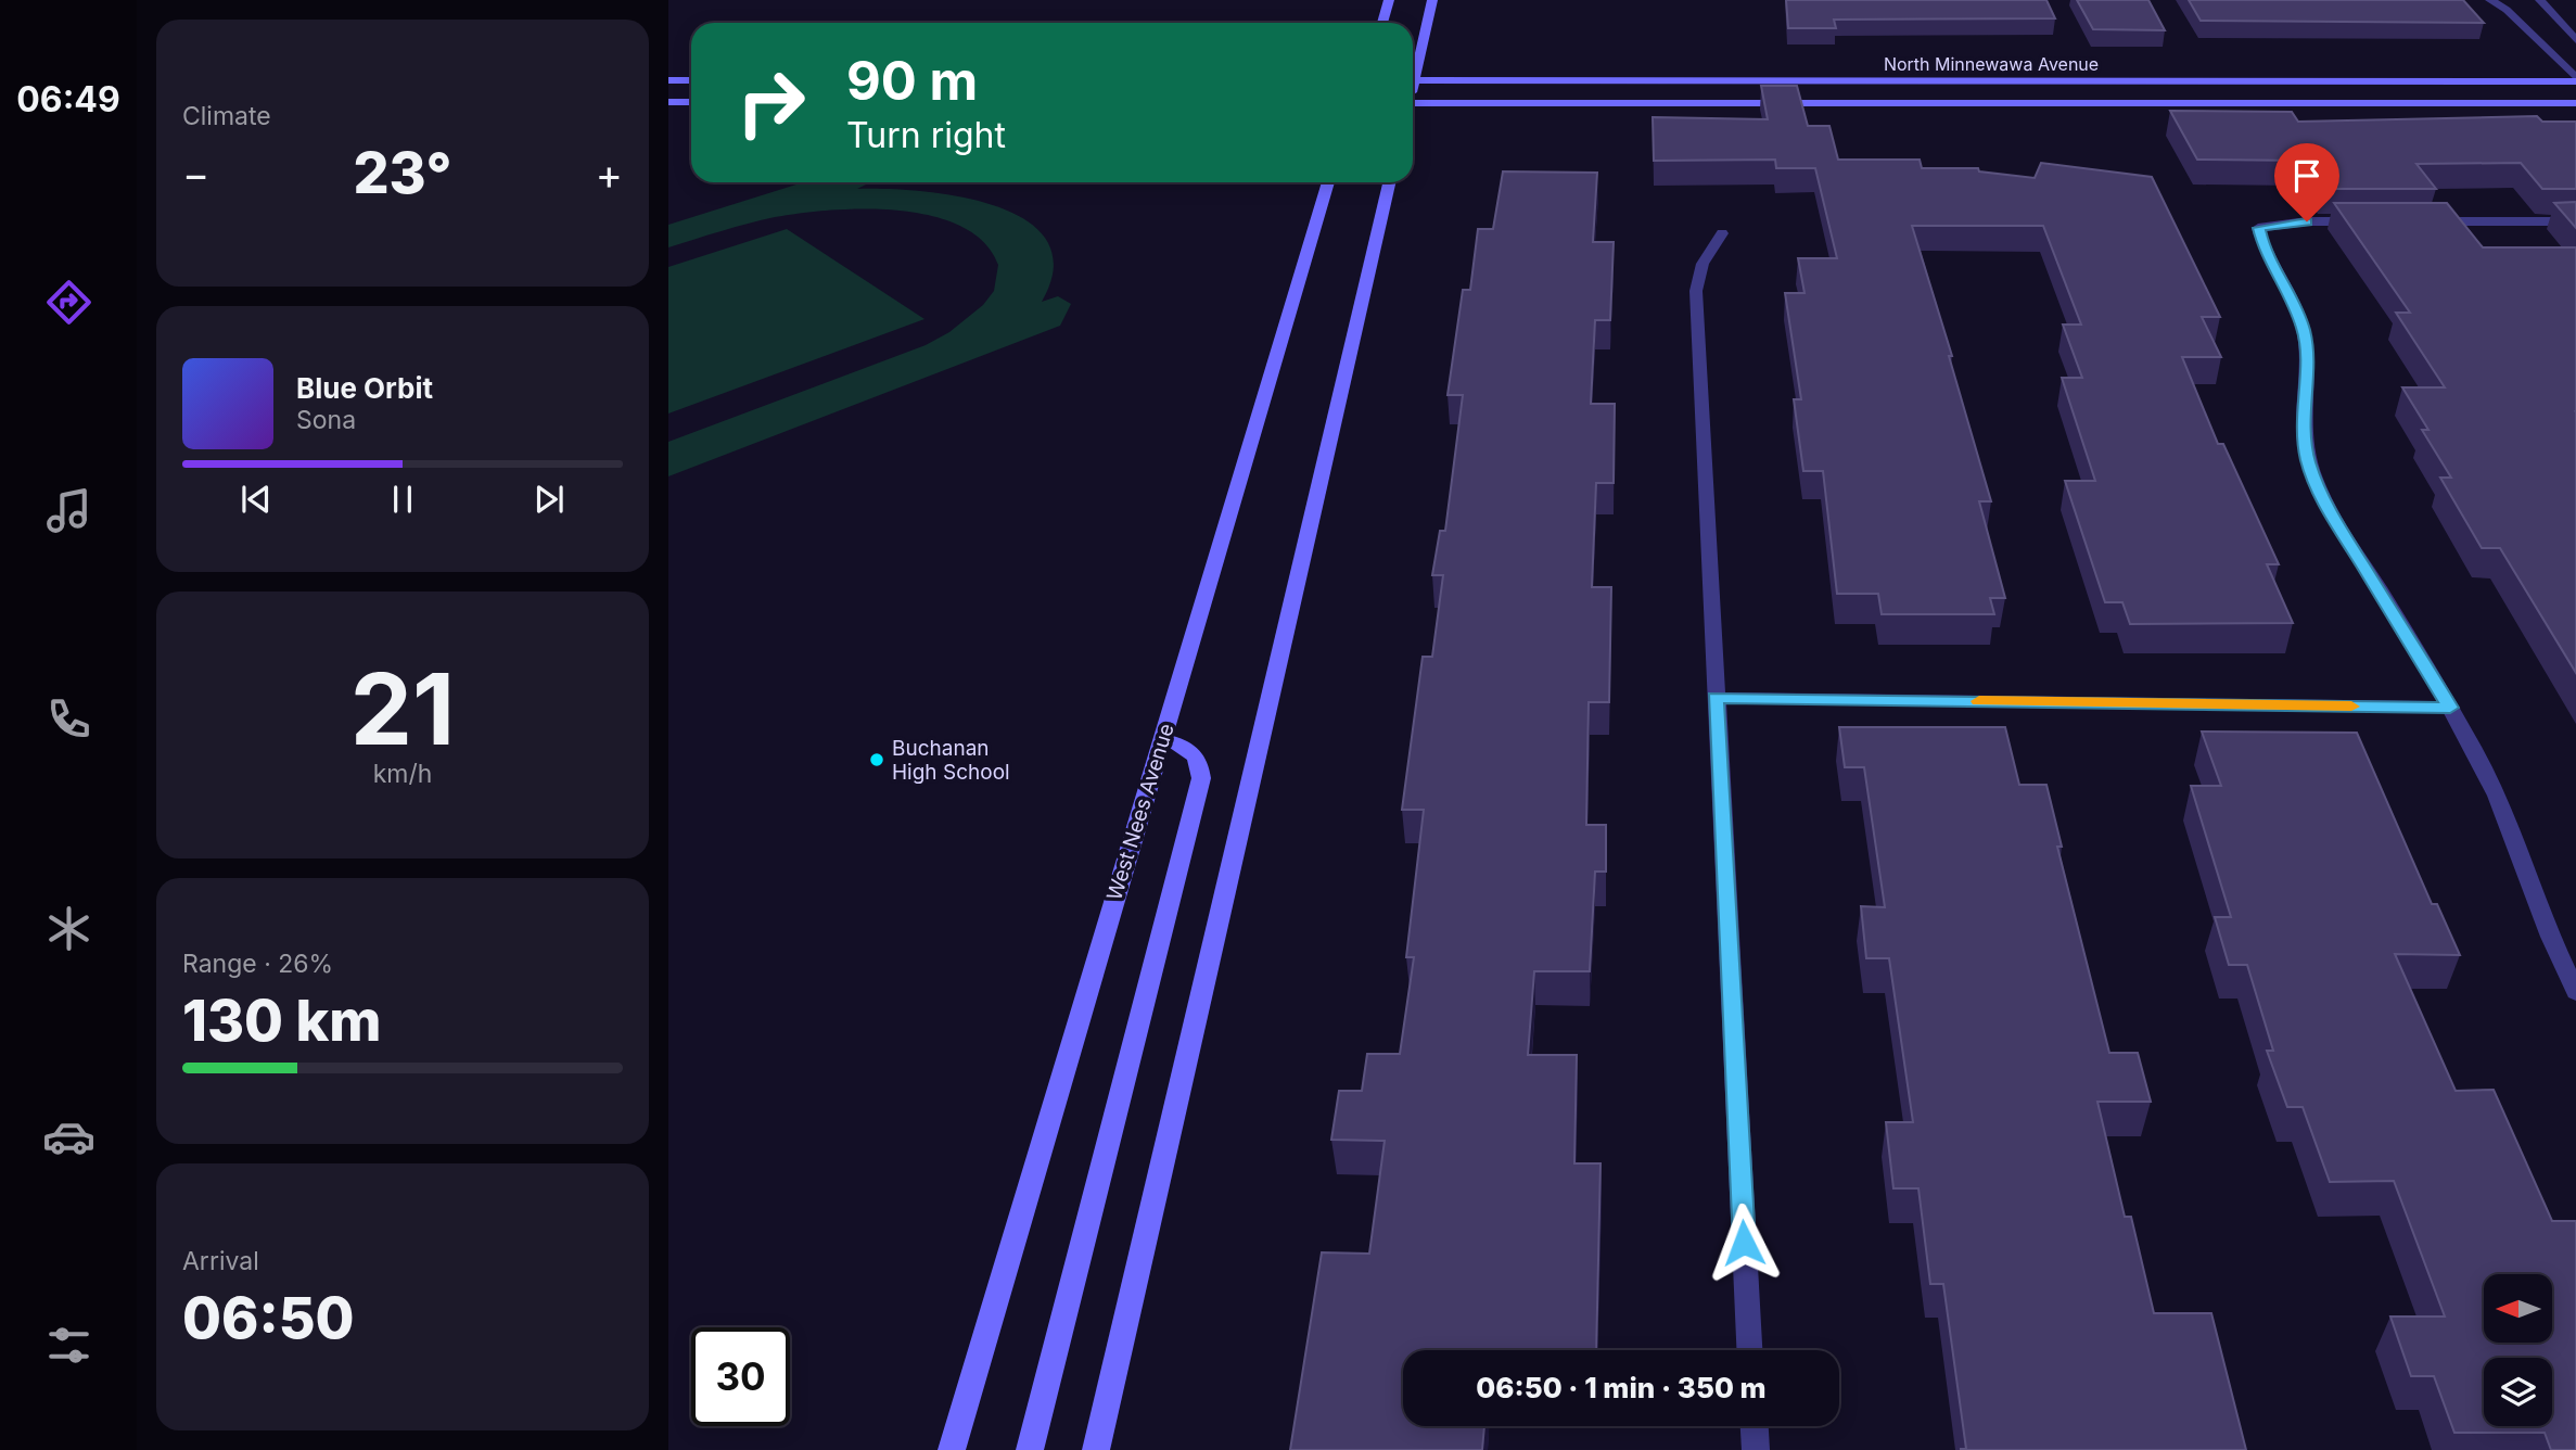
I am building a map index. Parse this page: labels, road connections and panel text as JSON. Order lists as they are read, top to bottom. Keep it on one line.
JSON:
{"streets":{"main road":["North Minnewawa Avenue","West Nees Avenue"]},"places":["Buchanan High School"],"north":"left","page":{"tabs":"06:49","tile":["Climate",["21","km/h"],["Range · 26%","130 km"],["Arrival","06:50"]],"turn":["90 m","Turn right"],"heat":["−","23°","+"],"song":["Blue Orbit","Sona"],"limit":"30","trip":"06:50 · 1 min · 350 m"}}
